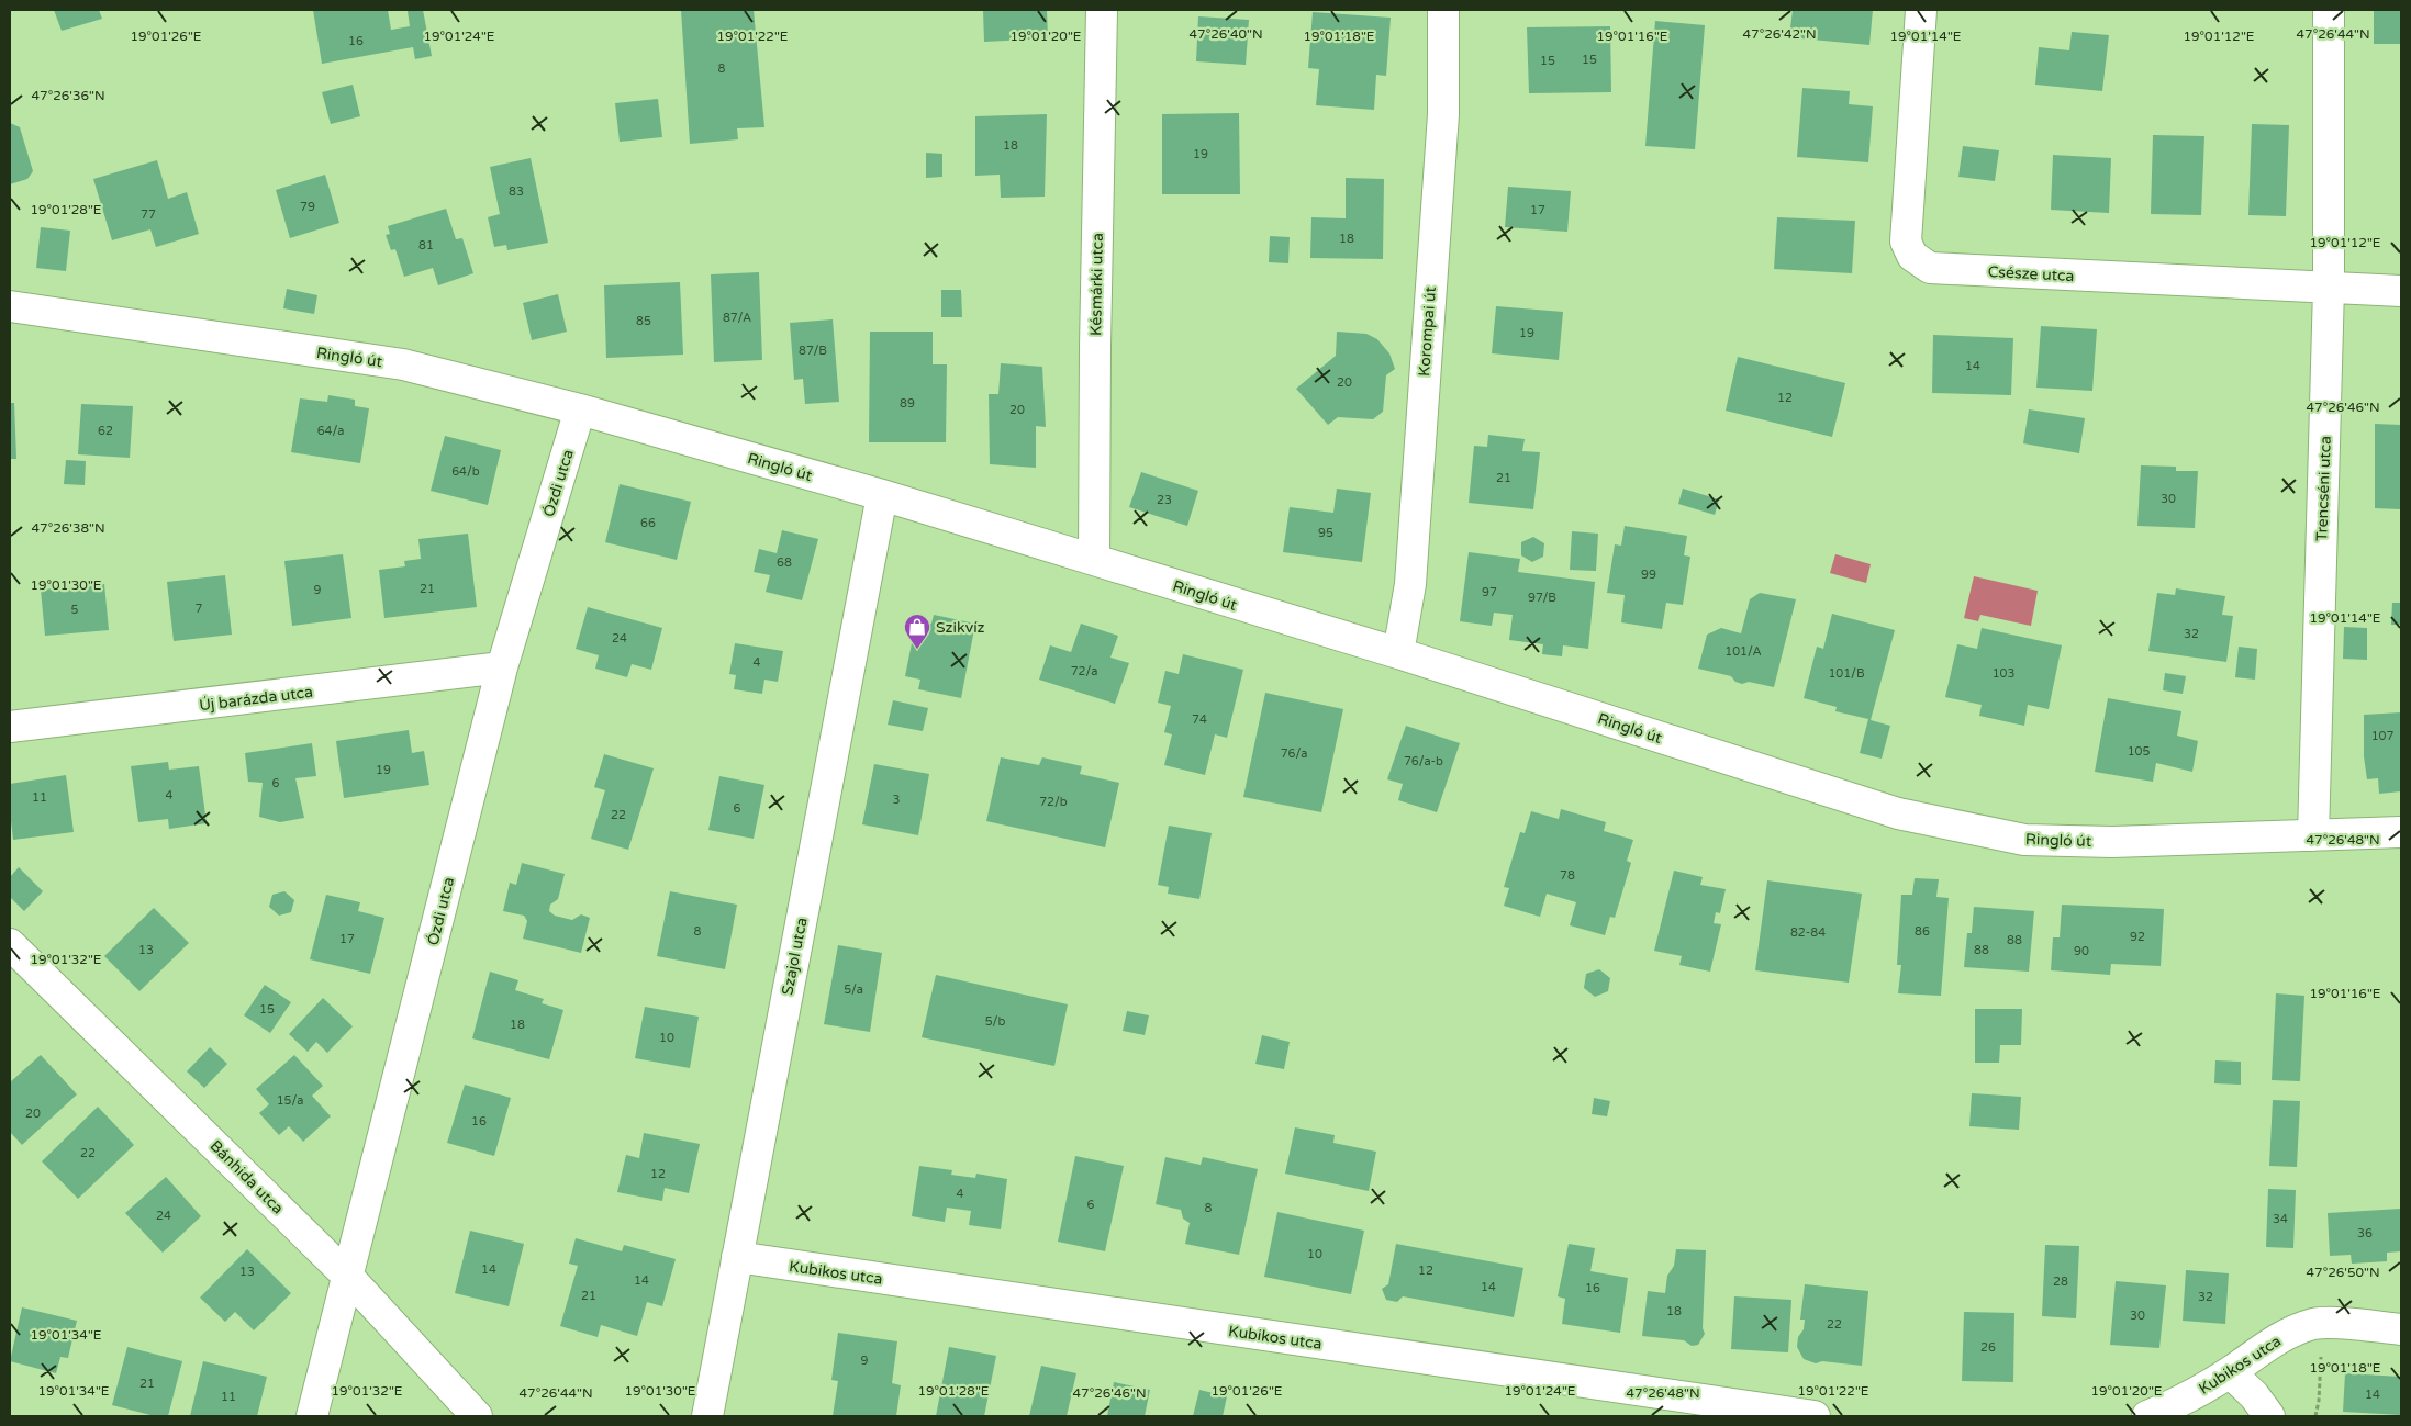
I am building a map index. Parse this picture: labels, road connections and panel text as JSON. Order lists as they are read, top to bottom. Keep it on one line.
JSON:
{"streets":{"street":["Csésze utca","Késmárki utca","Korompai út","Ringló út","Ózdi utca","Trencséni utca","Új barázda utca","Szajol utca","Bánhida utca","Kubikos utca"]},"crossings":[["Csésze utca","Trencséni utca"],["Késmárki utca","Ringló út"],["Korompai út","Ringló út"],["Ringló út","Ózdi utca"],["Ringló út","Trencséni utca"],["Ringló út","Szajol utca"],["Ózdi utca","Új barázda utca"],["Ózdi utca","Bánhida utca"],["Szajol utca","Kubikos utca"]],"places":{"shop":["Szikvíz"]},"house_numbers":["16","15","15","8","18","19","83","79","17","77","18","81","87/A","85","19","87/B","14","20","12","89","20","62","64/a","64/b","21","30","23","66","95","68","99","21","9","97","97/B","7","5","32","24","101/A","4","72/a","101/B","103","74","107","105","76/a","76/a-b","19","6","4","11","3","72/b","6","22","78","8","86","82-84","92","17","88","13","88","90","5/a","15","5/b","18","10","15/a","20","16","22","12","4","6","8","24","34","36","10","14","12","13","14","28","14","16","21","32","18","30","22","26","9","21","14","11"],"coordinates":["47°26'40\"N","47°26'42\"N","47°26'44\"N","19°01'26\"E","19°01'24\"E","19°01'22\"E","19°01'20\"E","19°01'18\"E","19°01'16\"E","19°01'14\"E","19°01'12\"E","47°26'36\"N","19°01'28\"E","47°26'46\"N","47°26'38\"N","19°01'30\"E","47°26'48\"N","19°01'32\"E","47°26'50\"N","19°01'34\"E"]}
